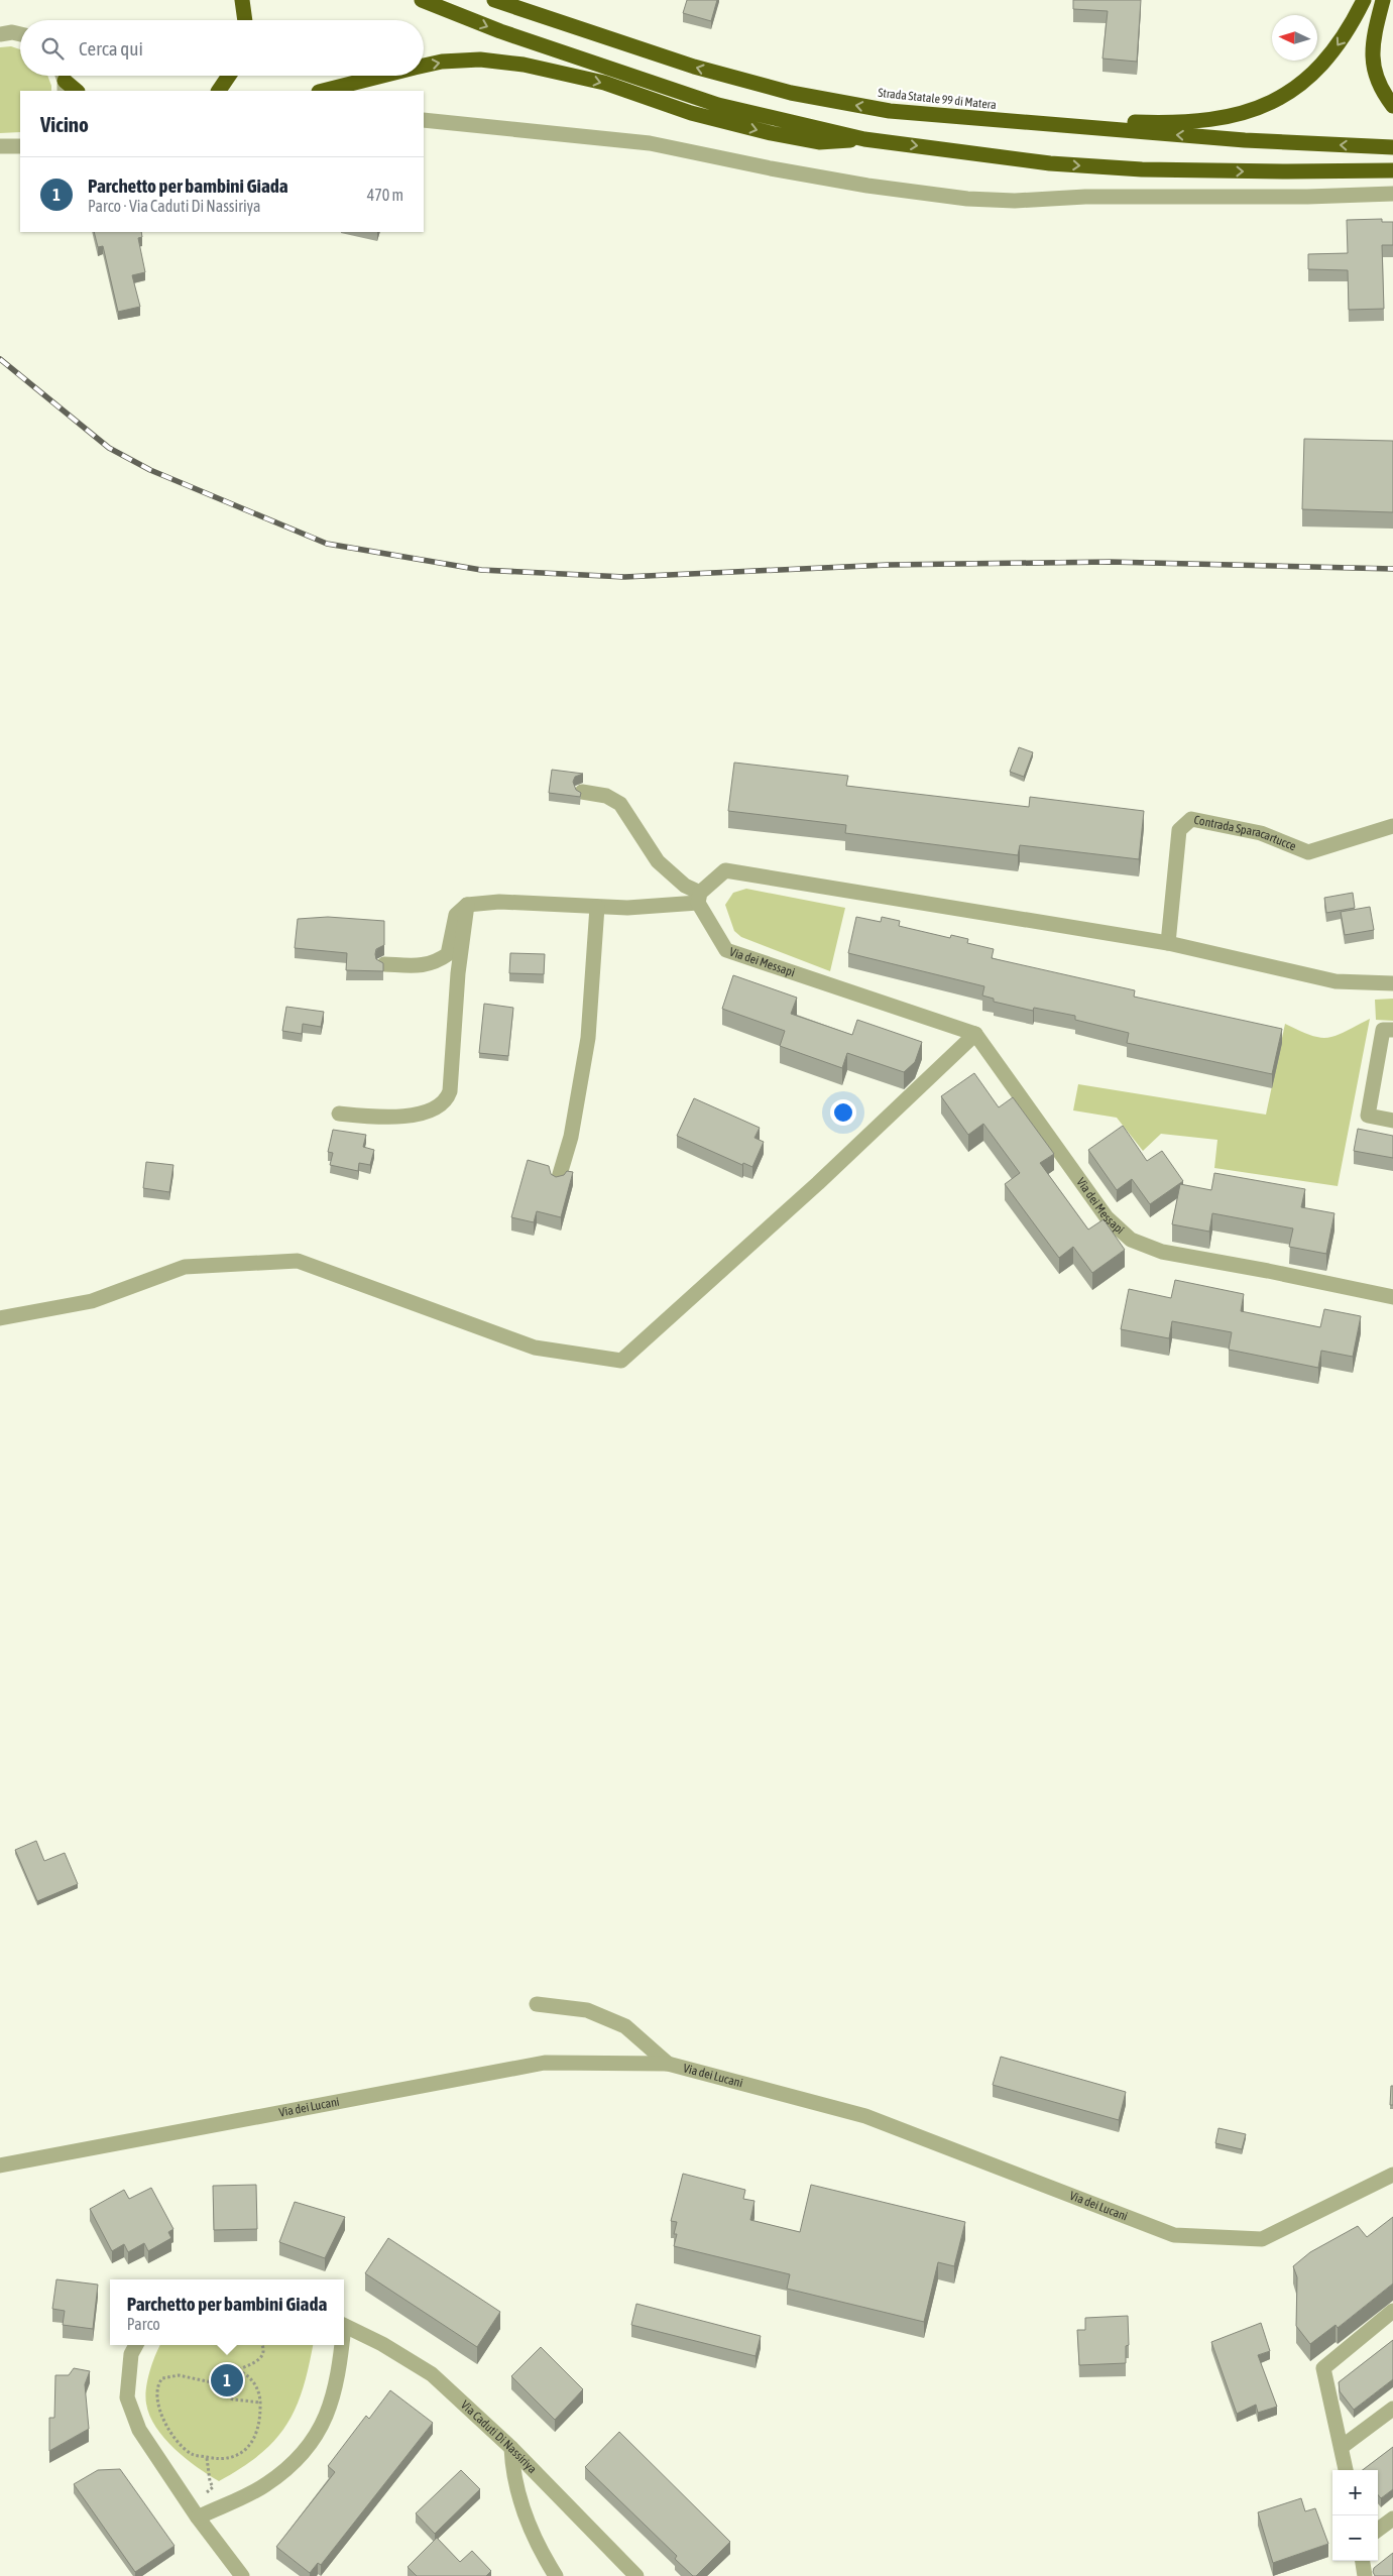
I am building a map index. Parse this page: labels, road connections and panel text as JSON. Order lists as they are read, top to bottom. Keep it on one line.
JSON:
{"streets":{"highway":["Strada Statale 99 di Matera"],"street":["Contrada Sparacartucce","Via dei Messapi","Via dei Lucani","Via Caduti Di Nassiriya"]},"north":"left","page":{"search":"Cerca qui","heading":"Vicino","list":[{"mark":"1","name":"Parchetto per bambini Giada","note":"Parco · Via Caduti Di Nassiriya","value":"470 m"}],"popup":["Parchetto per bambini Giada","Parco"],"pins":"1","map_buttons":["+","−"]}}
